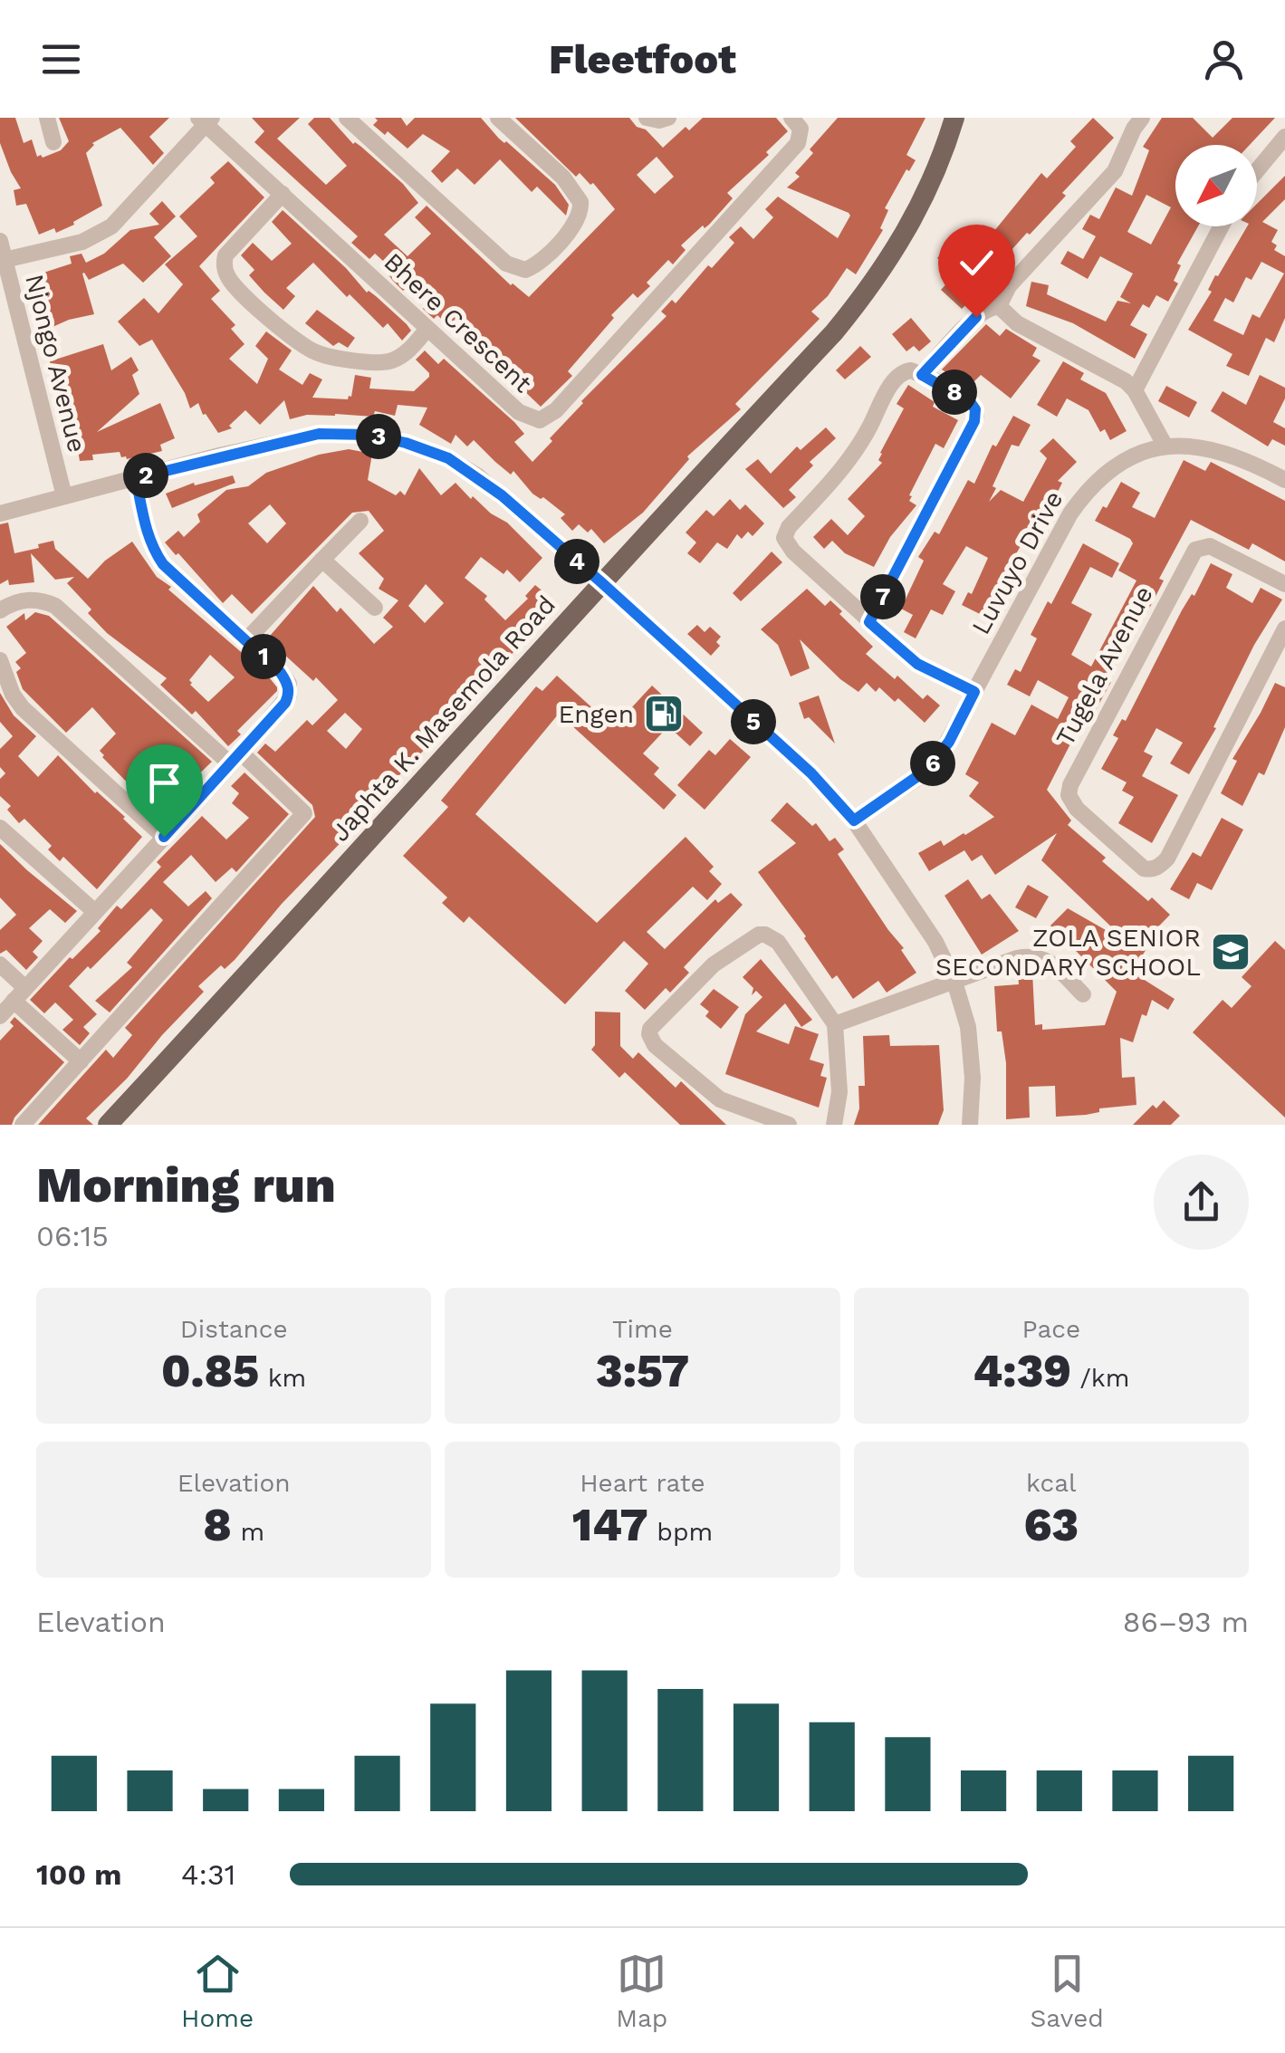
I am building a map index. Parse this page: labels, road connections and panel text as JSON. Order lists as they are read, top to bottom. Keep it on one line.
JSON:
{"streets":{"main road":["Japhta K. Masemola Road"],"street":["Bhere Crescent","Njongo Avenue","Luvuyo Drive","Tugela Avenue"]},"places":{"fuel station":["Engen"],"school or university":["ZOLA SENIOR SECONDARY SCHOOL"]},"north":"bottom left","page":{"header":"Fleetfoot","pins":["8","3","2","4","7","1","5","6"],"heading":["Morning run","06:15"],"stats":[["Distance","0.85 km"],["Time","3:57"],["Pace","4:39 /km"],["Elevation","8 m"],["Heart rate","147 bpm"],["kcal","63"]],"chart":["Elevation","86–93 m"],"list":[{"name":"100 m","note":"4:31"}],"tabs":["Home","Map","Saved"]}}
